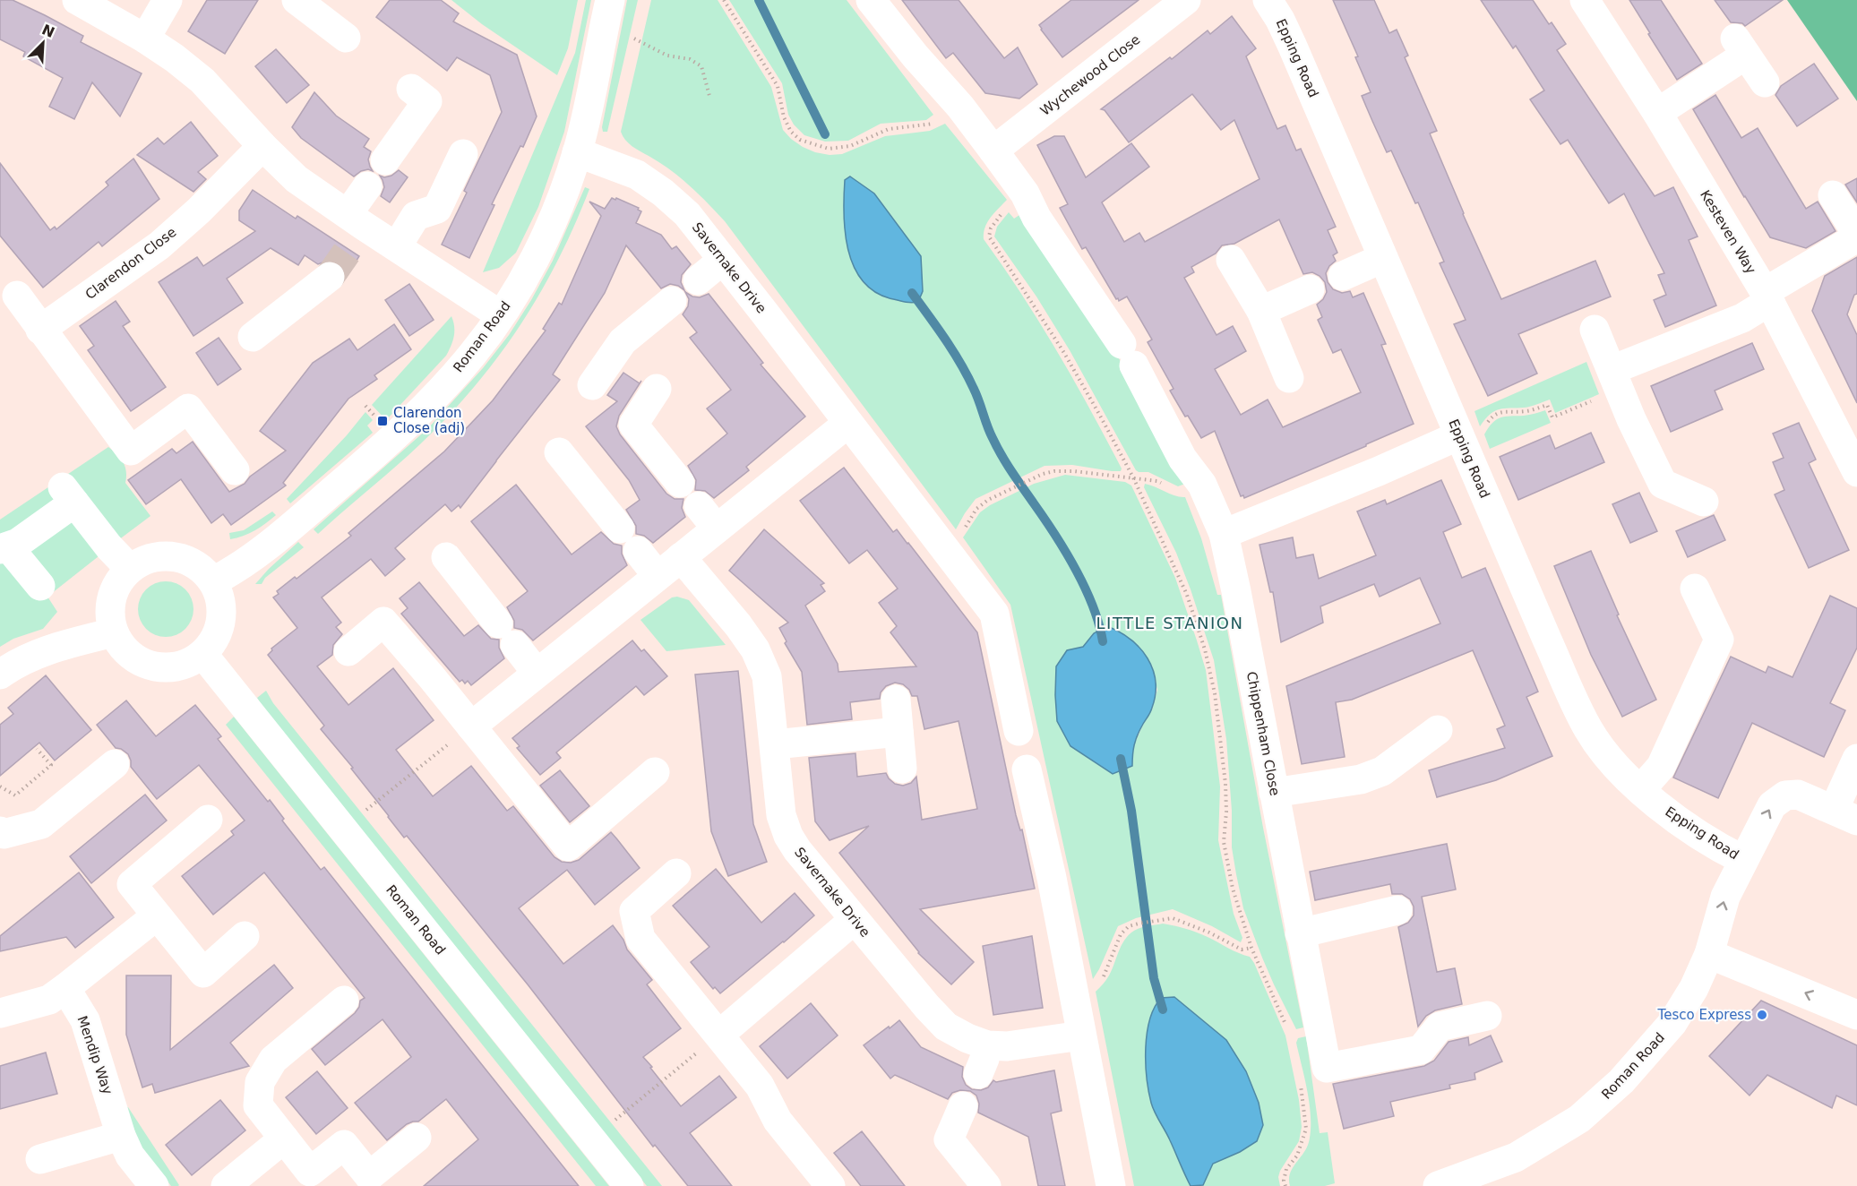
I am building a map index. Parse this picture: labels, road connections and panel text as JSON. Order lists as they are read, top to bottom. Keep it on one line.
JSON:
{"streets":{"street":["Epping Road","Wychewood Close","Kesteven Way","Clarendon Close","Savernake Drive","Roman Road","Chippenham Close","Mendip Way"]},"crossings":[["Epping Road","Roman Road"],["Savernake Drive","Roman Road"]],"districts":["LITTLE STANION"],"places":{"transit":["Clarendon Close (adj)"],"other":["Tesco Express"]},"north":"top right"}
